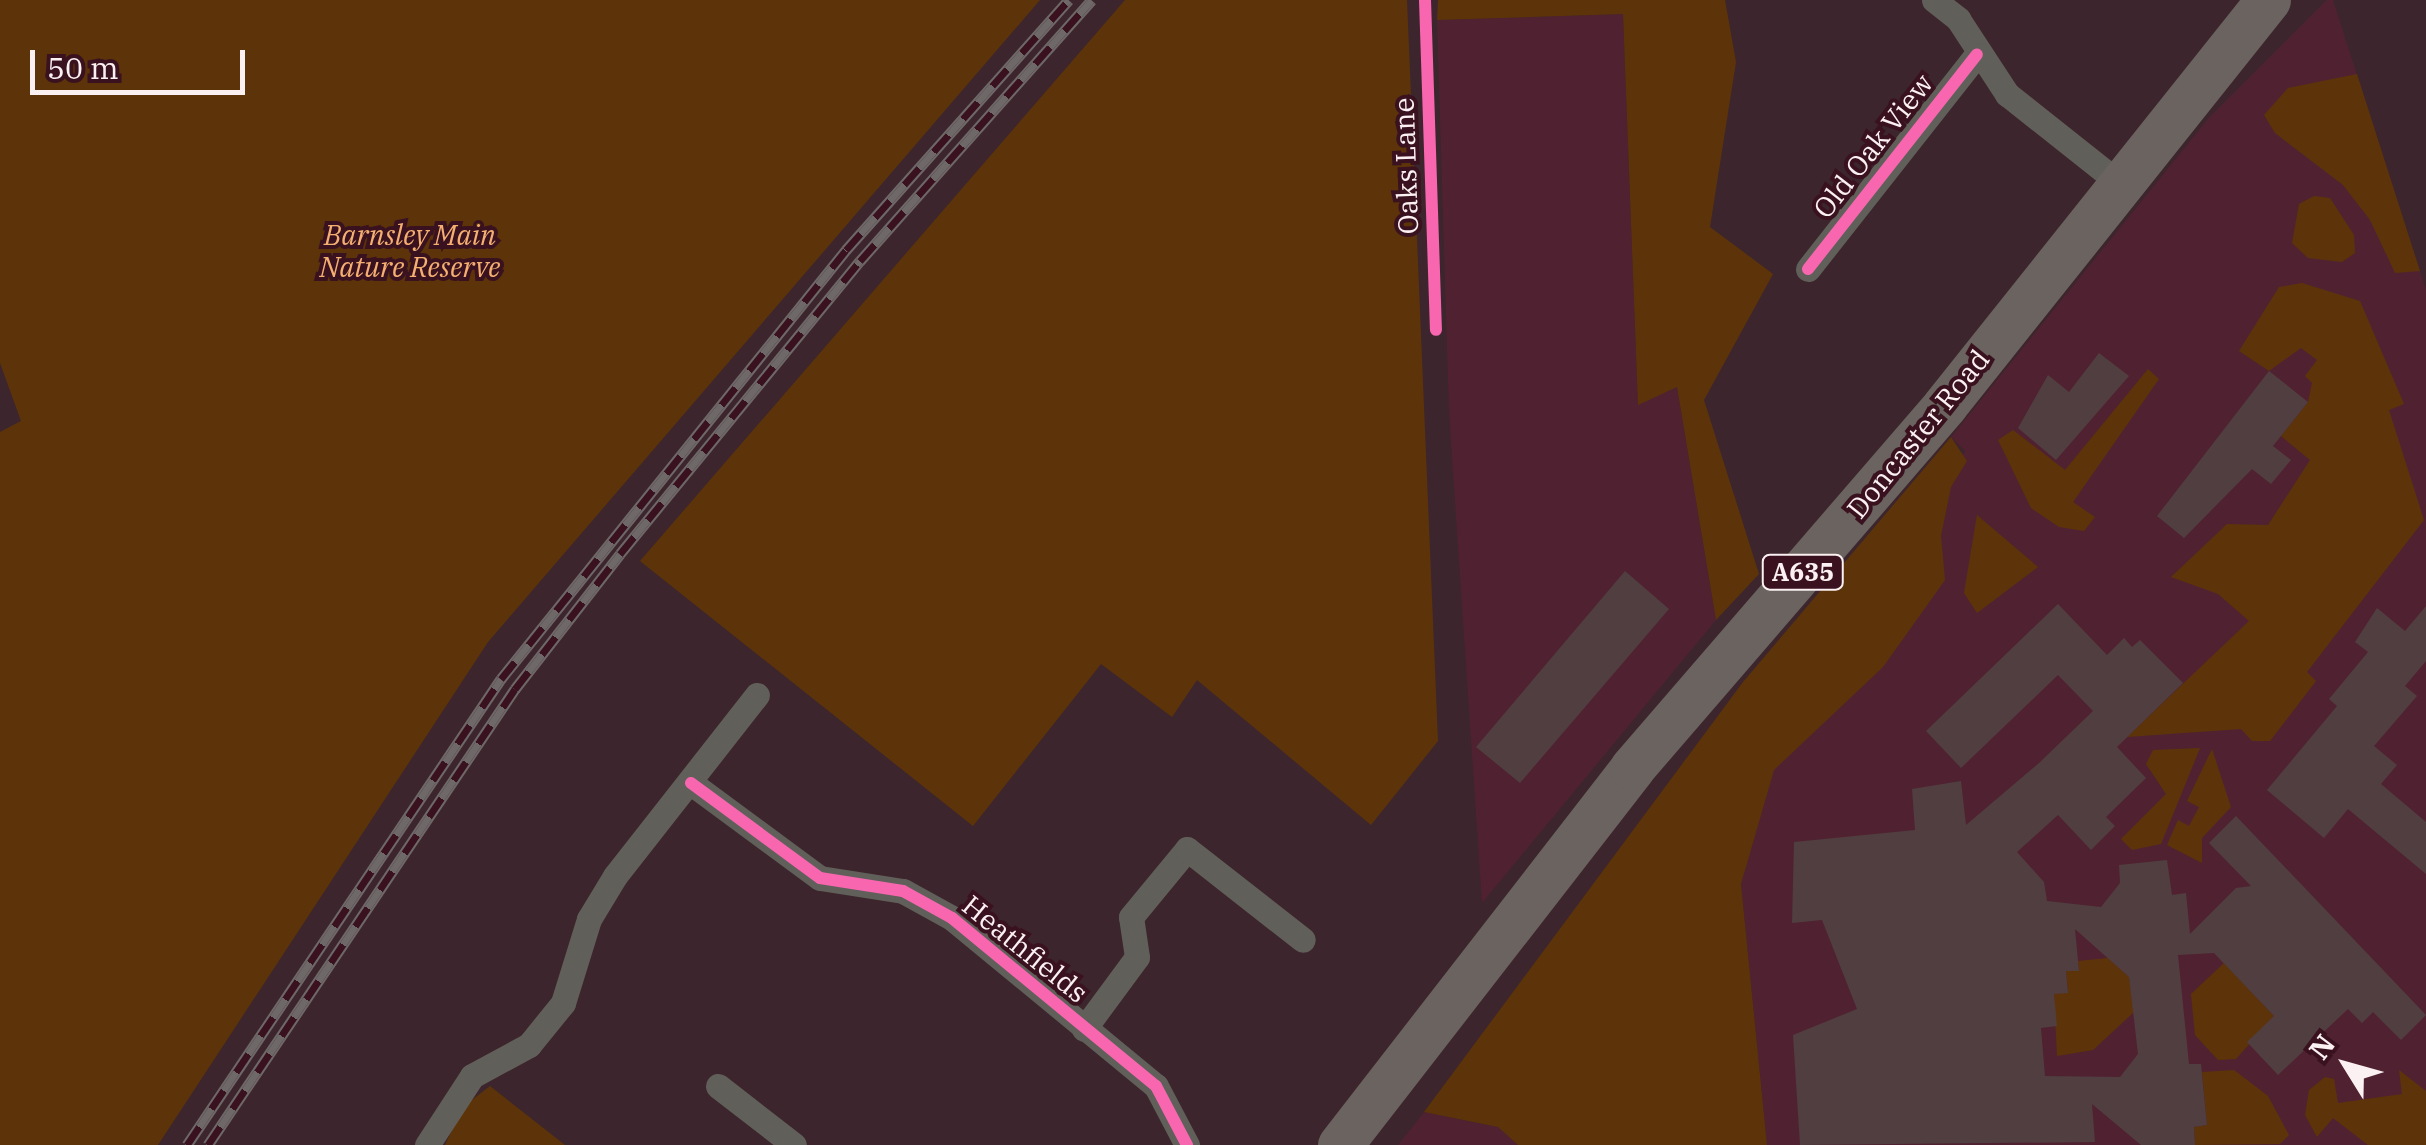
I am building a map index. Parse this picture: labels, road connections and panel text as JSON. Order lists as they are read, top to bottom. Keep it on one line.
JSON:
{"streets":{"highway":["Doncaster Road","A635"],"street":["Old Oak View","Heathfields"],"cycle path":["Oaks Lane"]},"parks":["Barnsley Main Nature Reserve"],"scale_bar":"50 m","north":"top left"}
